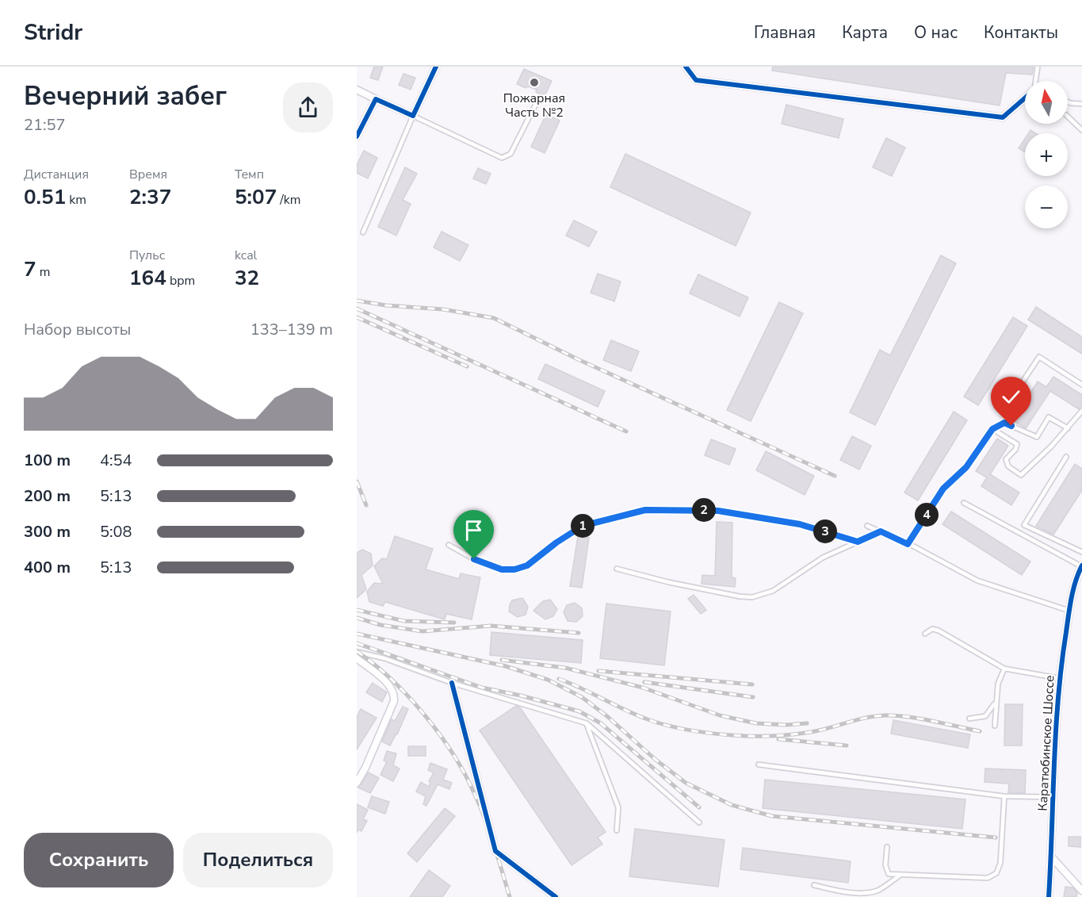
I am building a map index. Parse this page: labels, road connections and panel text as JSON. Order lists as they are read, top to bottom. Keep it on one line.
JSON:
{"streets":{"street":["Каратюбинское Шоссе"]},"places":["Пожарная Часть №2"],"north":"top","page":{"header":"Stridr","nav":["Главная","Карта","О нас","Контакты"],"heading":["Вечерний забег","21:57"],"map_buttons":["+","−"],"stats":[["Дистанция","0.51 km"],["Время","2:37"],["Темп","5:07 /km"],["7 m"],["Пульс","164 bpm"],["kcal","32"]],"chart":["Набор высоты","133–139 m"],"list":[{"name":"100 m","note":"4:54"},{"name":"200 m","note":"5:13"},{"name":"300 m","note":"5:08"},{"name":"400 m","note":"5:13"}],"pins":["2","4","1","3"],"buttons":["Сохранить","Поделиться"]}}
